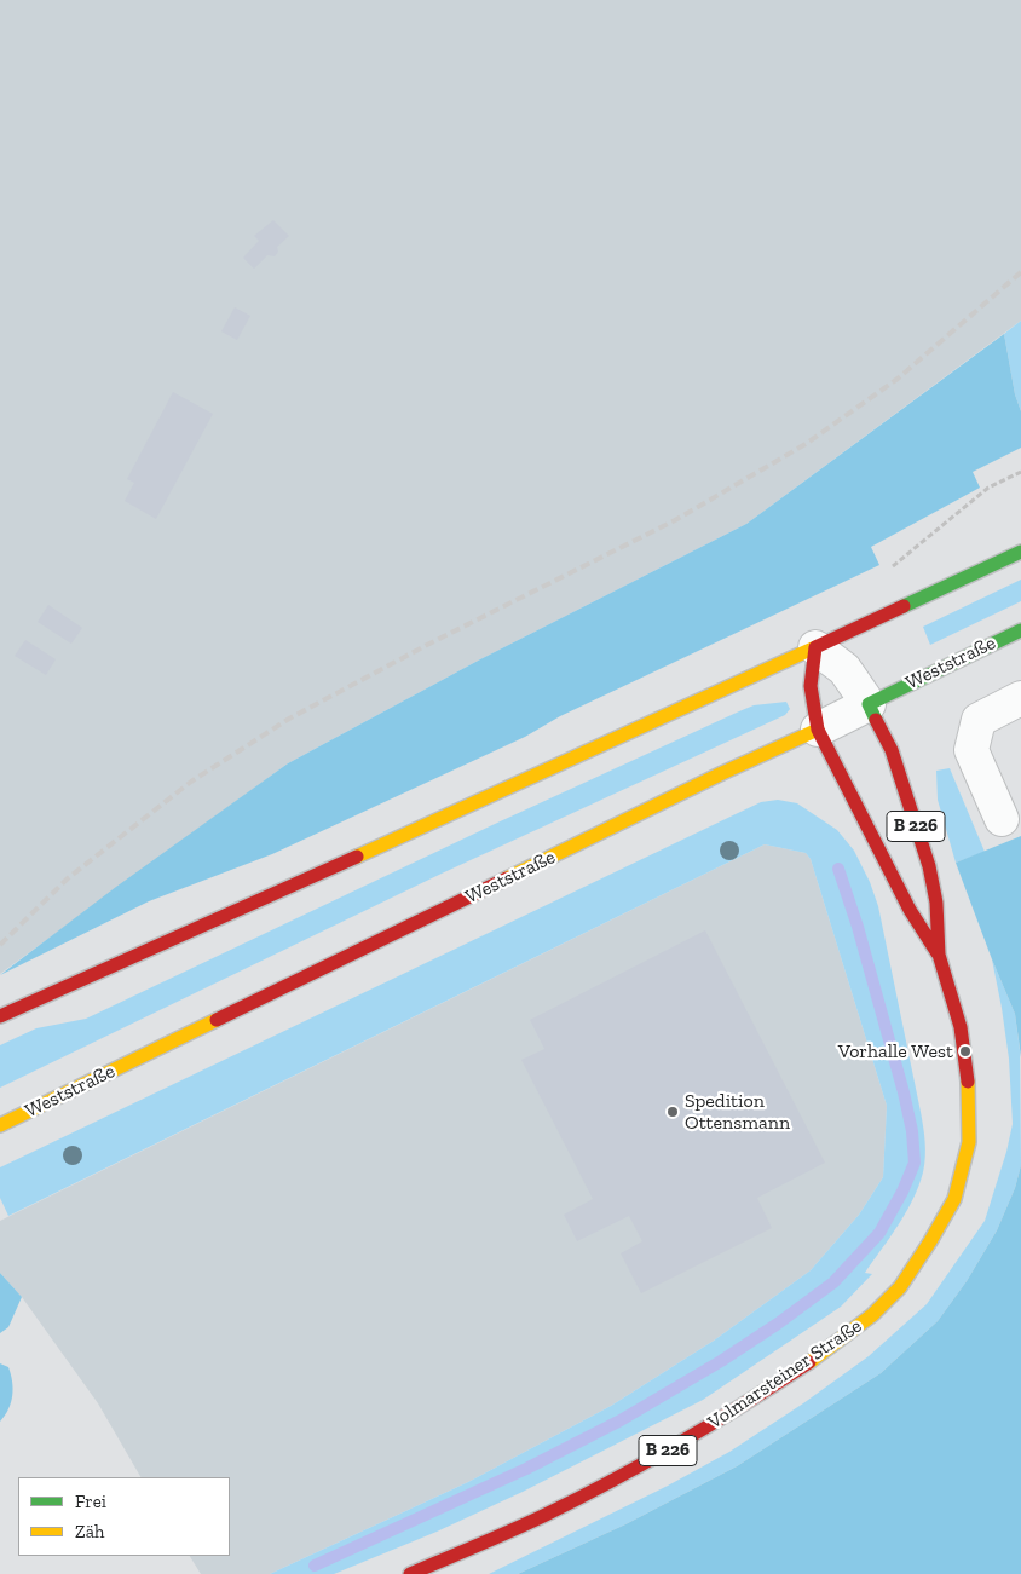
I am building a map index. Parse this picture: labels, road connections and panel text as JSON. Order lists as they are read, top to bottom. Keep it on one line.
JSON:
{"streets":{"main road":["Weststraße","B 226","Volmarsteiner Straße"]},"crossings":[["Weststraße","Volmarsteiner Straße"]],"places":["Vorhalle West","Spedition Ottensmann"],"legend":["Frei","Zäh"]}
